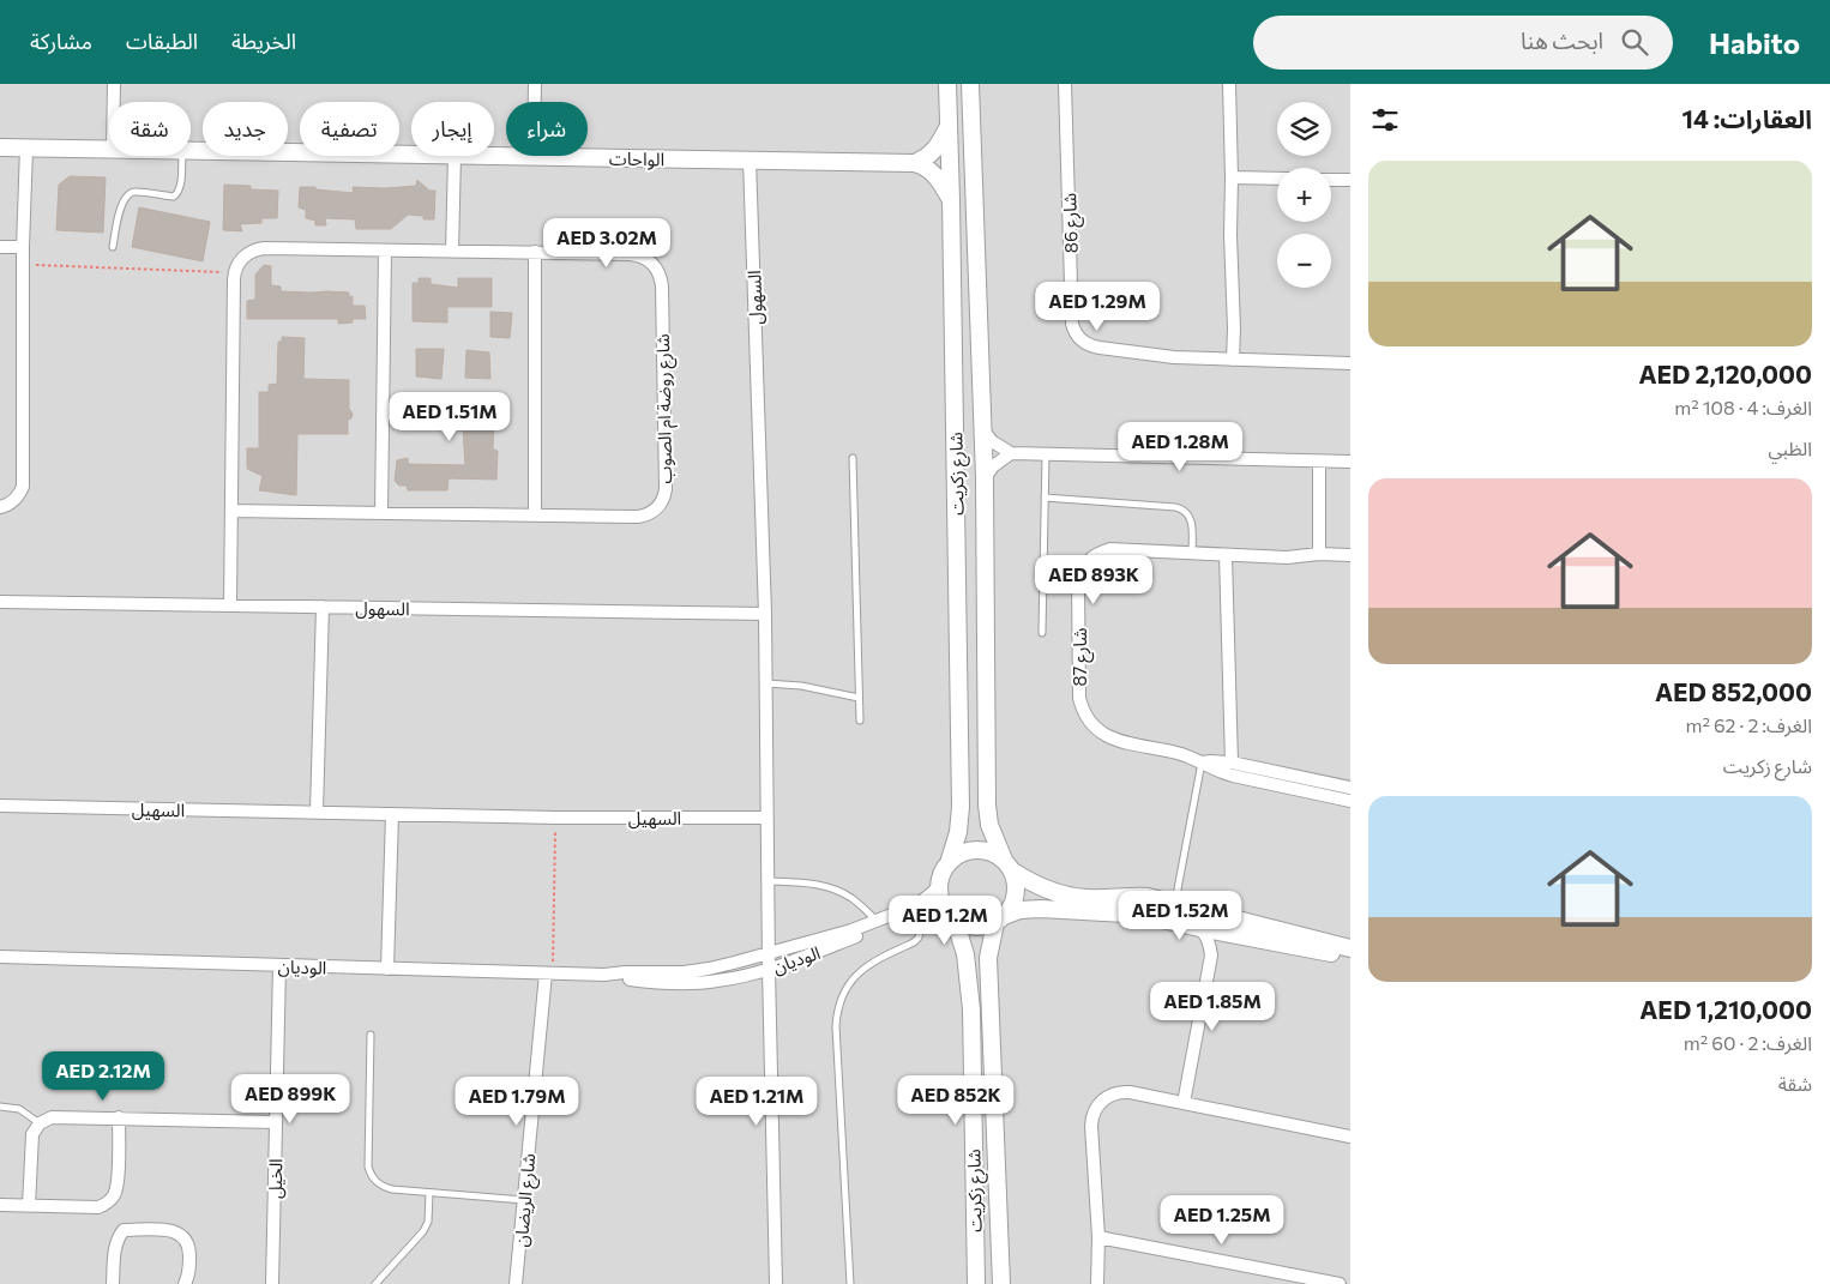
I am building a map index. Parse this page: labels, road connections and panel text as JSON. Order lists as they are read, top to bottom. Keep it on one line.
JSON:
{"streets":{"street":["الواحات","شارع 86","السهول","شارع روضة ام الصوب","شارع زكريت","شارع 87","السهيل","الوديان","الخيل","شارع الريضان"]},"crossings":[["الواحات","السهول"],["السهول","السهيل"],["شارع زكريت","الوديان"],["الوديان","الخيل"],["الوديان","شارع الريضان"]],"page":{"header":"Habito","search":"ابحث هنا","nav":["الخريطة","الطبقات","مشاركة"],"heading":"العقارات: 14","map_buttons":["+","−"],"chip":["شراء","إيجار","تصفية","جديد","شقة"],"list":[{"name":"AED 2,120,000","note":"الغرف: 4 · 108 m² · الظبي"},{"name":"AED 852,000","note":"الغرف: 2 · 62 m² · شارع زكريت"},{"name":"AED 1,210,000","note":"الغرف: 2 · 60 m² · شقة"}],"price":["AED 3.02M","AED 1.29M","AED 1.51M","AED 1.28M","AED 893K","AED 1.52M","AED 1.2M","AED 1.85M","AED 2.12M","AED 899K","AED 852K","AED 1.79M","AED 1.21M","AED 1.25M"]}}
